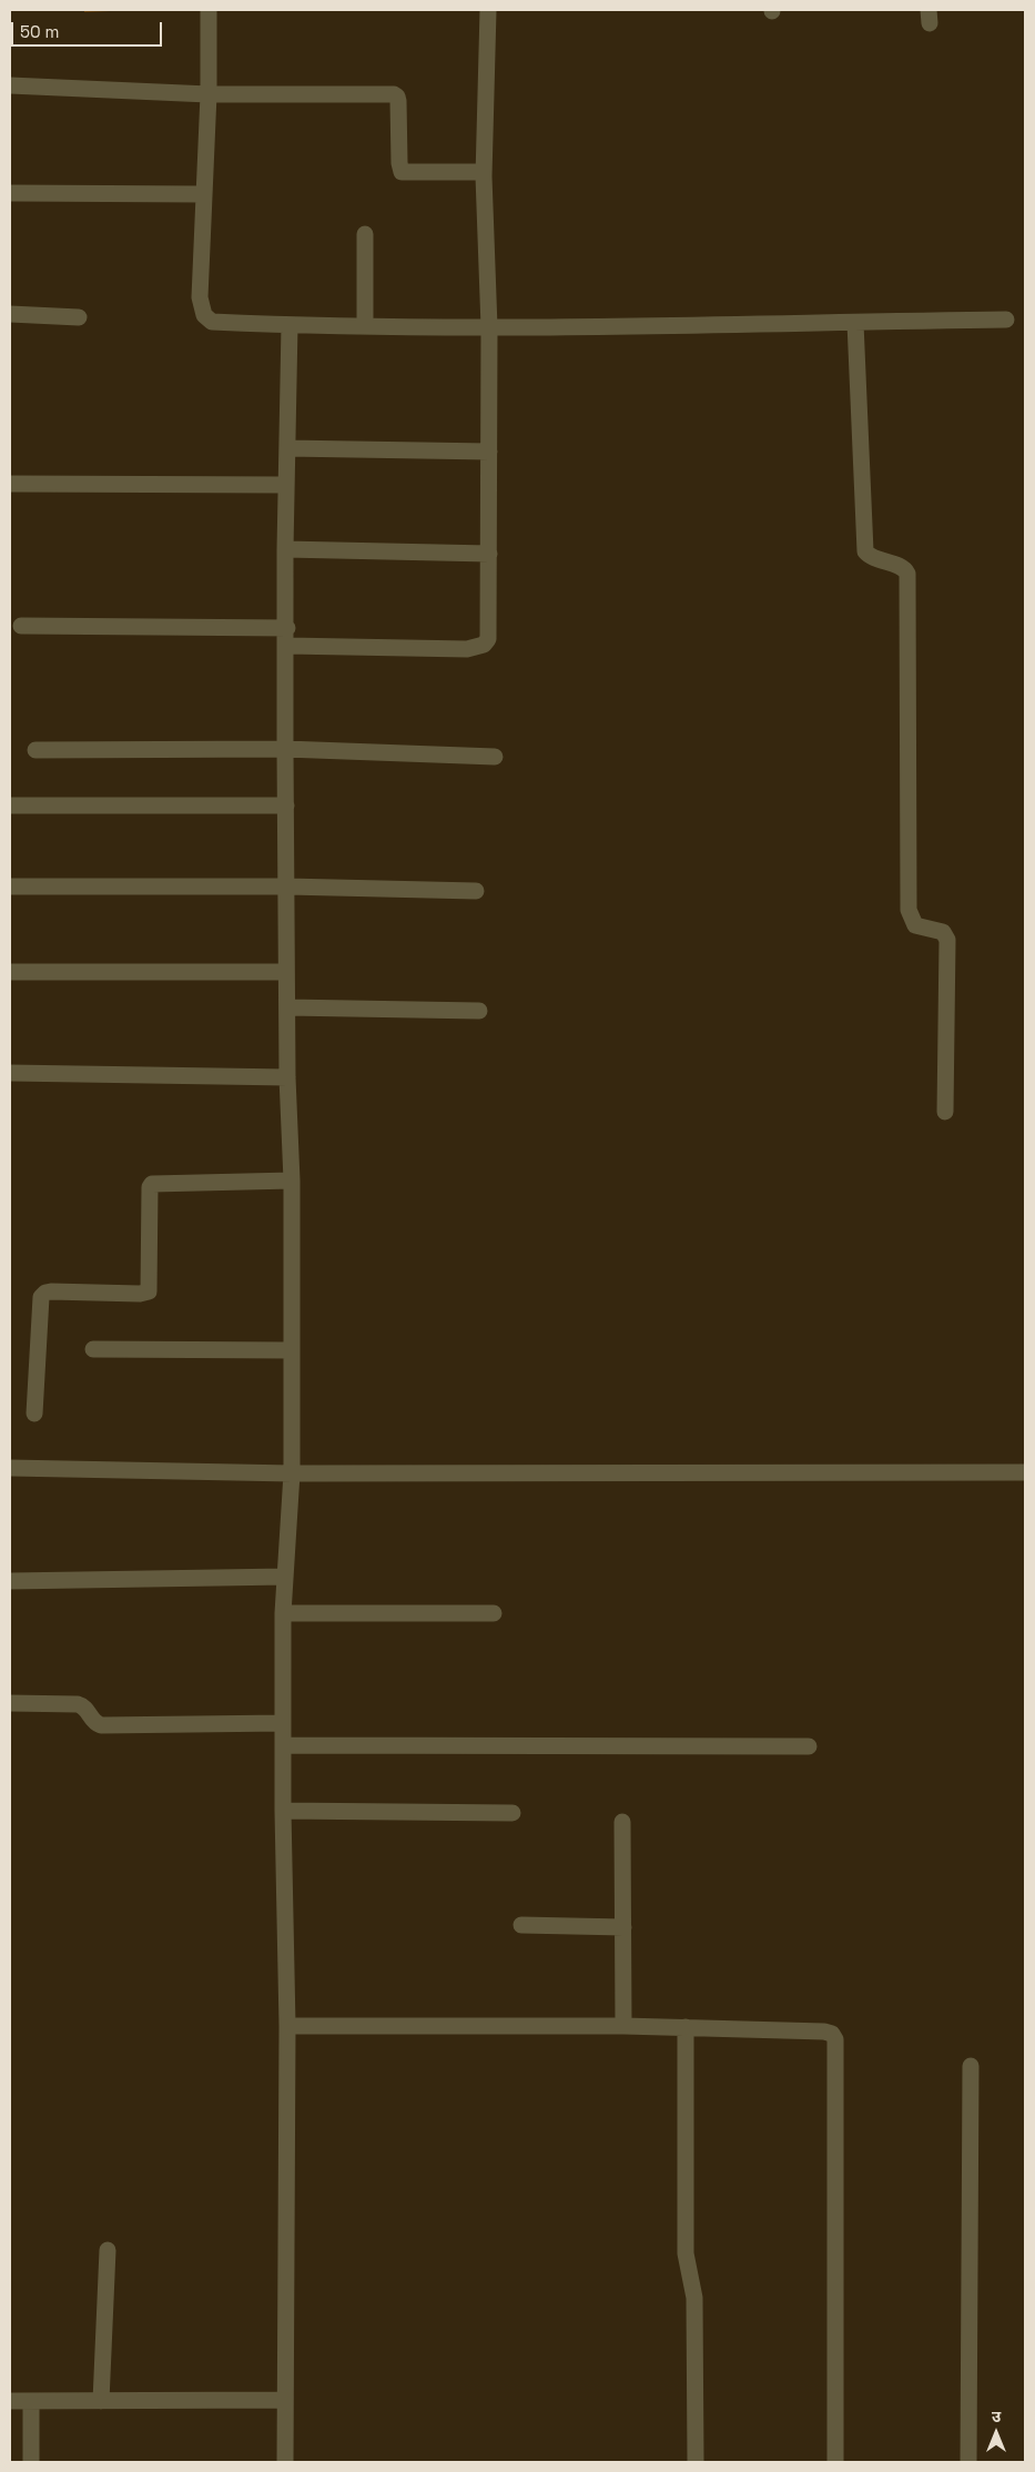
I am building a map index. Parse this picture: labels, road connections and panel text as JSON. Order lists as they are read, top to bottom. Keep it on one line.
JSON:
{"scale_bar":"50 m","north":"top"}
